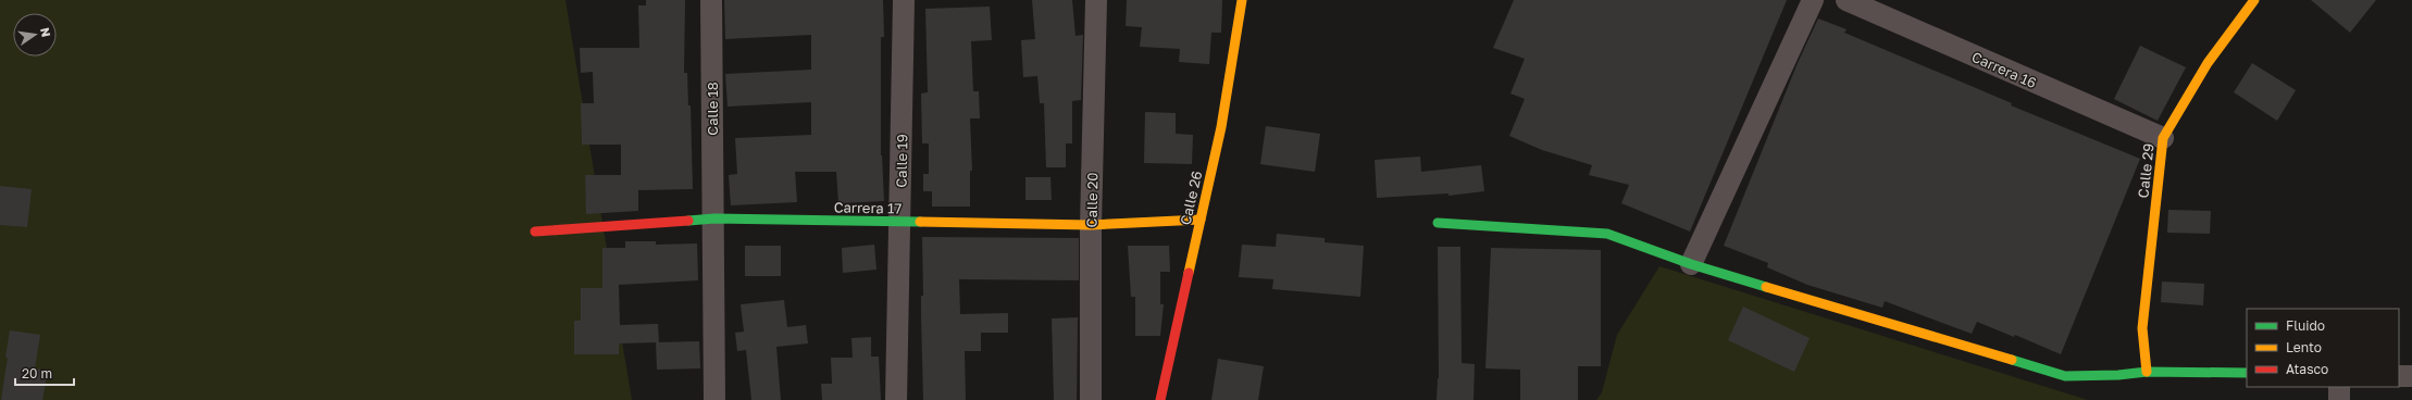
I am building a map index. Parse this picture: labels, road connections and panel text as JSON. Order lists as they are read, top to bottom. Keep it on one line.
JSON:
{"streets":{"street":["Carrera 16","Calle 18","Calle 19","Calle 29","Calle 26","Calle 20","Carrera 17"]},"crossings":[["Carrera 16","Calle 29"],["Calle 18","Carrera 17"],["Calle 19","Carrera 17"],["Calle 26","Carrera 17"],["Calle 20","Carrera 17"]],"legend":["Fluido","Lento","Atasco"],"scale_bar":"20 m","north":"right"}
